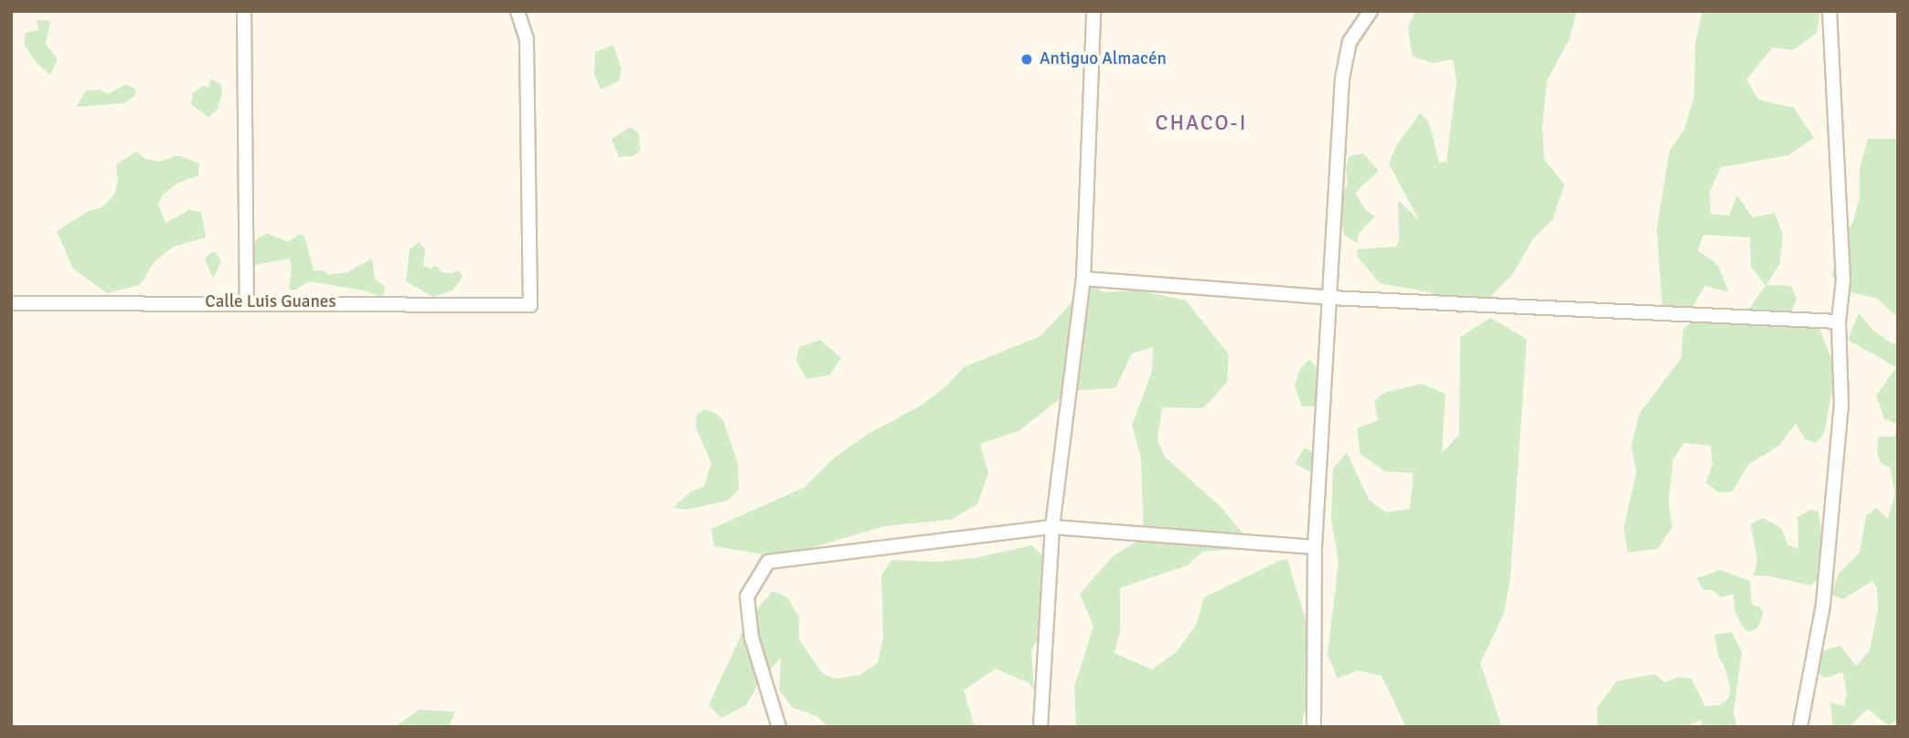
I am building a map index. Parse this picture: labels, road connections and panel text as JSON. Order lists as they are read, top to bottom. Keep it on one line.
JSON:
{"streets":{"street":["Calle Luis Guanes"]},"districts":["CHACO-I"],"places":["Antiguo Almacén"]}
